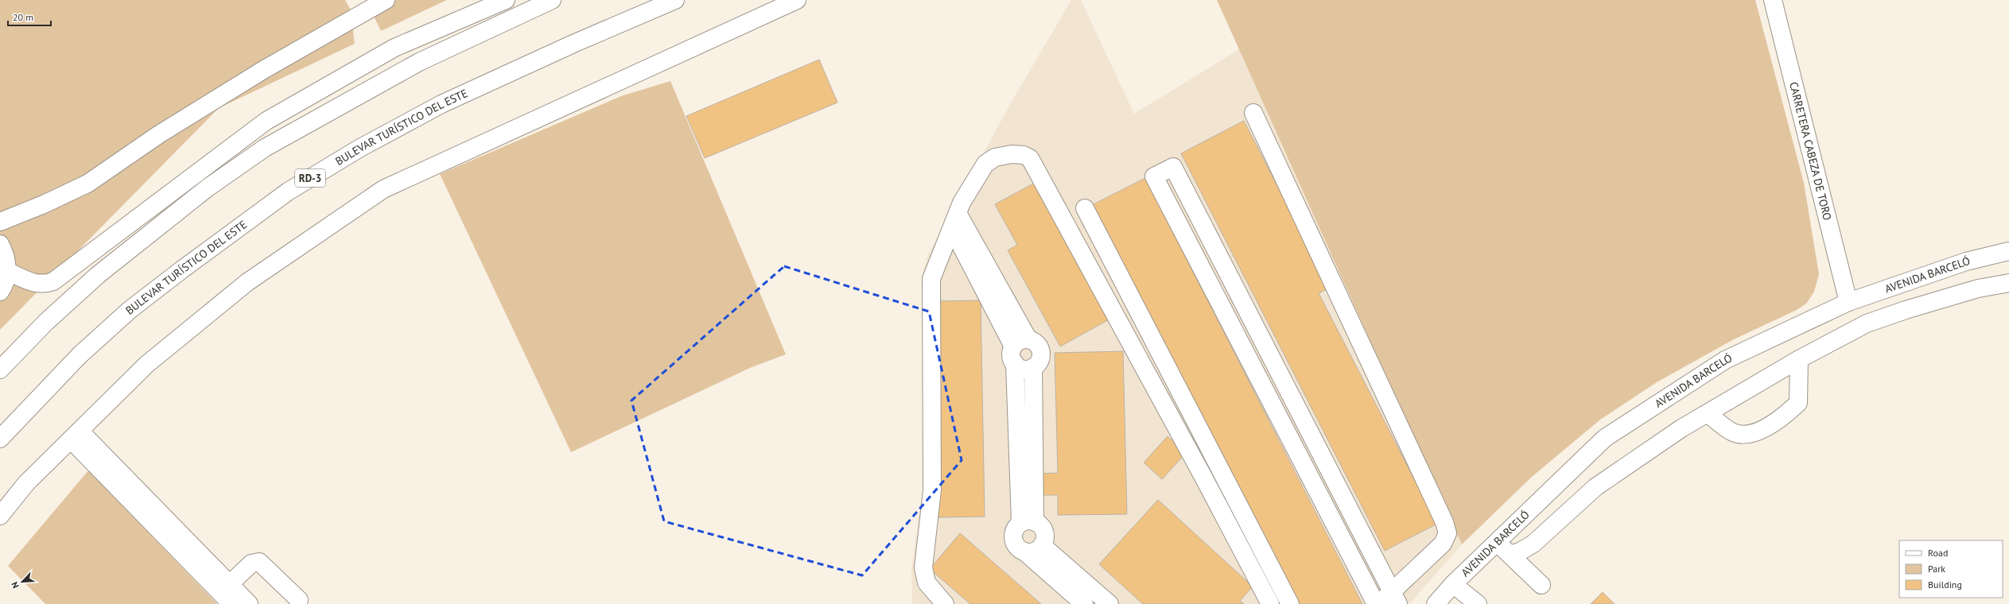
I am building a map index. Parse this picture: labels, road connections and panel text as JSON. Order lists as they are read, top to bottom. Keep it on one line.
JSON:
{"streets":{"main road":["BULEVAR TURÍSTICO DEL ESTE","CARRETERA CABEZA DE TORO","RD-3","AVENIDA BARCELÓ"]},"crossings":[["CARRETERA CABEZA DE TORO","AVENIDA BARCELÓ"]],"legend":["Road","Park","Building"],"scale_bar":"20 m","north":"bottom left"}
